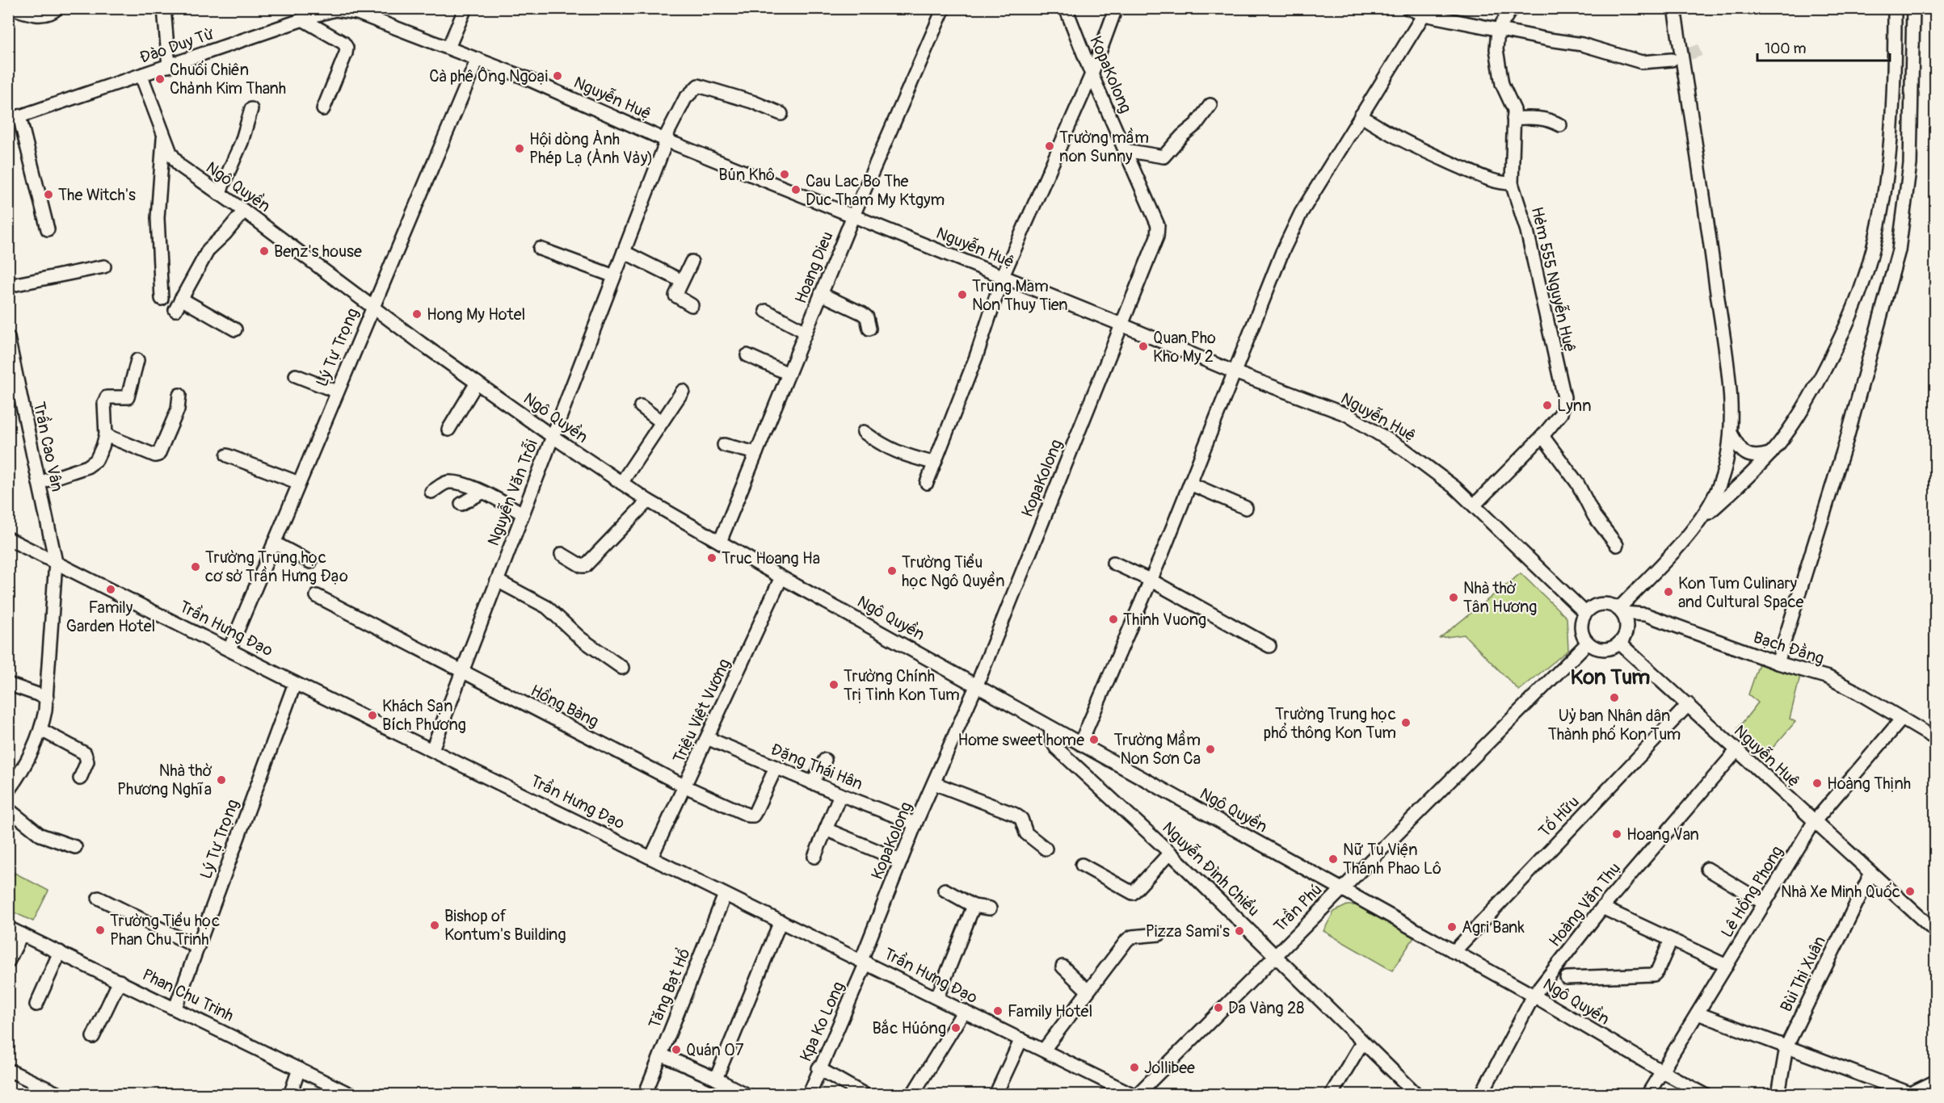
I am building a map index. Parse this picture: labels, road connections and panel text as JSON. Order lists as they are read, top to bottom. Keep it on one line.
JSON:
{"streets":{"street":["Đào Duy Từ","KopaKolong","Nguyễn Huệ","Ngô Quyền","Hoang Dieu","Hẻm 555 Nguyễn Huệ","Lý Tự Trọng","Trần Cao Vân","Nguyễn Văn Trỗi","Trần Hưng Đạo","Bạch Đằng","Hồng Bàng","Triệu Việt Vương","Đặng Thái Hân","Tố Hữu","Nguyễn Đình Chiểu","Lê Hồng Phong","Hoàng Văn Thụ","Trần Phú","Bùi Thị Xuân","Tăng Bạt Hổ","Phan Chu Trinh","Kpa Ko Long"]},"crossings":[["Đào Duy Từ","Nguyễn Huệ"],["Đào Duy Từ","Ngô Quyền"],["KopaKolong","Nguyễn Huệ"],["KopaKolong","Ngô Quyền"],["KopaKolong","Trần Hưng Đạo"],["KopaKolong","Đặng Thái Hân"],["KopaKolong","Kpa Ko Long"],["Nguyễn Huệ","Hoang Dieu"],["Nguyễn Huệ","Hẻm 555 Nguyễn Huệ"],["Nguyễn Huệ","Lý Tự Trọng"],["Nguyễn Huệ","Nguyễn Văn Trỗi"],["Nguyễn Huệ","Bạch Đằng"],["Nguyễn Huệ","Tố Hữu"],["Nguyễn Huệ","Lê Hồng Phong"],["Nguyễn Huệ","Hoàng Văn Thụ"],["Nguyễn Huệ","Trần Phú"],["Nguyễn Huệ","Bùi Thị Xuân"],["Ngô Quyền","Hoang Dieu"],["Ngô Quyền","Lý Tự Trọng"],["Ngô Quyền","Nguyễn Văn Trỗi"],["Ngô Quyền","Triệu Việt Vương"],["Ngô Quyền","Tố Hữu"],["Ngô Quyền","Nguyễn Đình Chiểu"],["Ngô Quyền","Lê Hồng Phong"],["Ngô Quyền","Hoàng Văn Thụ"],["Ngô Quyền","Trần Phú"],["Lý Tự Trọng","Trần Hưng Đạo"],["Lý Tự Trọng","Phan Chu Trinh"],["Trần Cao Vân","Trần Hưng Đạo"],["Nguyễn Văn Trỗi","Trần Hưng Đạo"],["Nguyễn Văn Trỗi","Hồng Bàng"],["Trần Hưng Đạo","Triệu Việt Vương"],["Trần Hưng Đạo","Trần Phú"],["Trần Hưng Đạo","Tăng Bạt Hổ"],["Trần Hưng Đạo","Kpa Ko Long"],["Bạch Đằng","Lê Hồng Phong"],["Bạch Đằng","Trần Phú"],["Hồng Bàng","Triệu Việt Vương"],["Hồng Bàng","Đặng Thái Hân"],["Triệu Việt Vương","Đặng Thái Hân"],["Nguyễn Đình Chiểu","Trần Phú"]],"districts":["Kon Tum"],"places":["Cà phê Ông Ngoại","Chuối Chiên Chảnh Kim Thanh","Trường mầm non Sunny","Hội dòng Ảnh Phép Lạ (Ảnh Vảy)","Bún Khô","Cau Lac Bo The Duc Tham My Ktgym","The Witch's","Benz's house","Trung Mam Non Thuy Tien","Hong My Hotel","Quan Pho Kho My 2","Lynn","Truc Hoang Ha","Trường Trung học cơ sở Trần Hưng Đạo","Trường Tiểu học Ngô Quyền","Family Garden Hotel","Kon Tum Culinary and Cultural Space","Nhà thờ Tân Hương","Thinh Vuong","Trường Chính Trị Tỉnh Kon Tum","Uỷ ban Nhân dân Thành phố Kon Tum","Khách Sạn Bích Phương","Trường Trung học phổ thông Kon Tum","Home sweet home","Trường Mầm Non Sơn Ca","Nhà thờ Phương Nghĩa","Hoàng Thịnh","Hoang Van","Nữ Tu Viện Thánh Phao Lô","Nhà Xe Minh Quốc","Bishop of Kontum's Building","Agri Bank","Trường Tiểu học Phan Chu Trinh","Pizza Sami's","Da Vàng 28","Family Hotel","Bắc Húóng","Quán 07","Jollibee"],"scale_bar":"100 m"}
